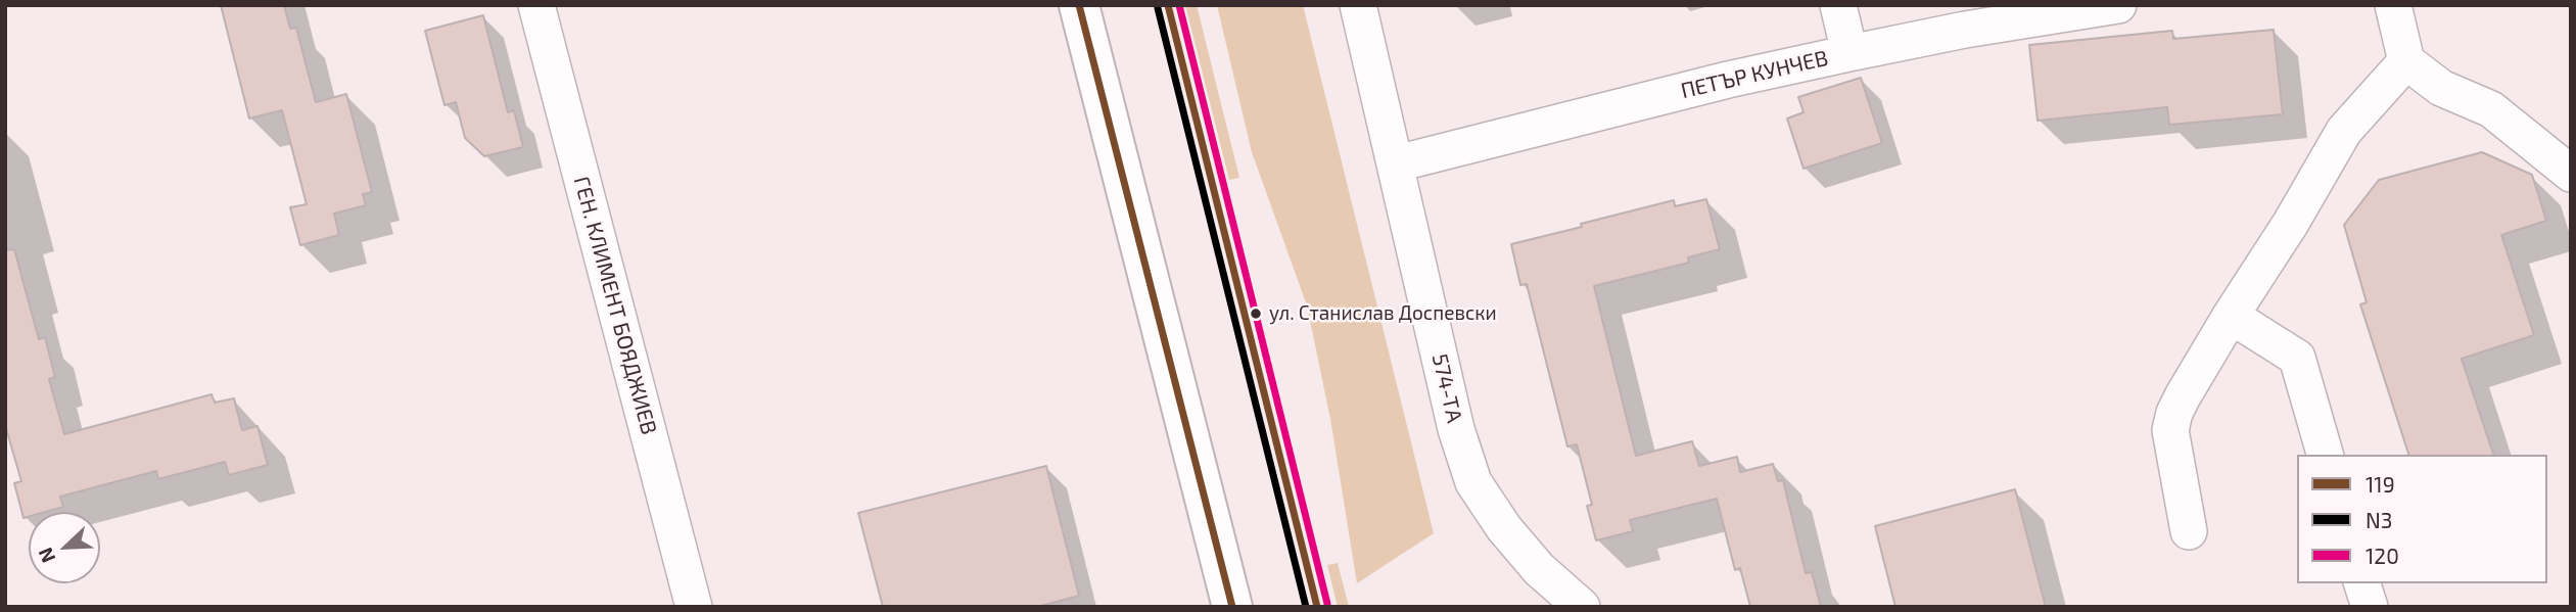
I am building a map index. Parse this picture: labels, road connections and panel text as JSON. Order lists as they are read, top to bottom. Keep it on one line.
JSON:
{"streets":{"street":["ПЕТЪР КУНЧЕВ","ГЕН. КЛИМЕНТ БОЯДЖИЕВ","574-ТА"]},"crossings":[["ПЕТЪР КУНЧЕВ","574-ТА"]],"places":["ул. Станислав Доспевски"],"lines":["transit line 119","transit line 120","transit line N3"],"legend":["119","N3","120"],"north":"bottom left"}
